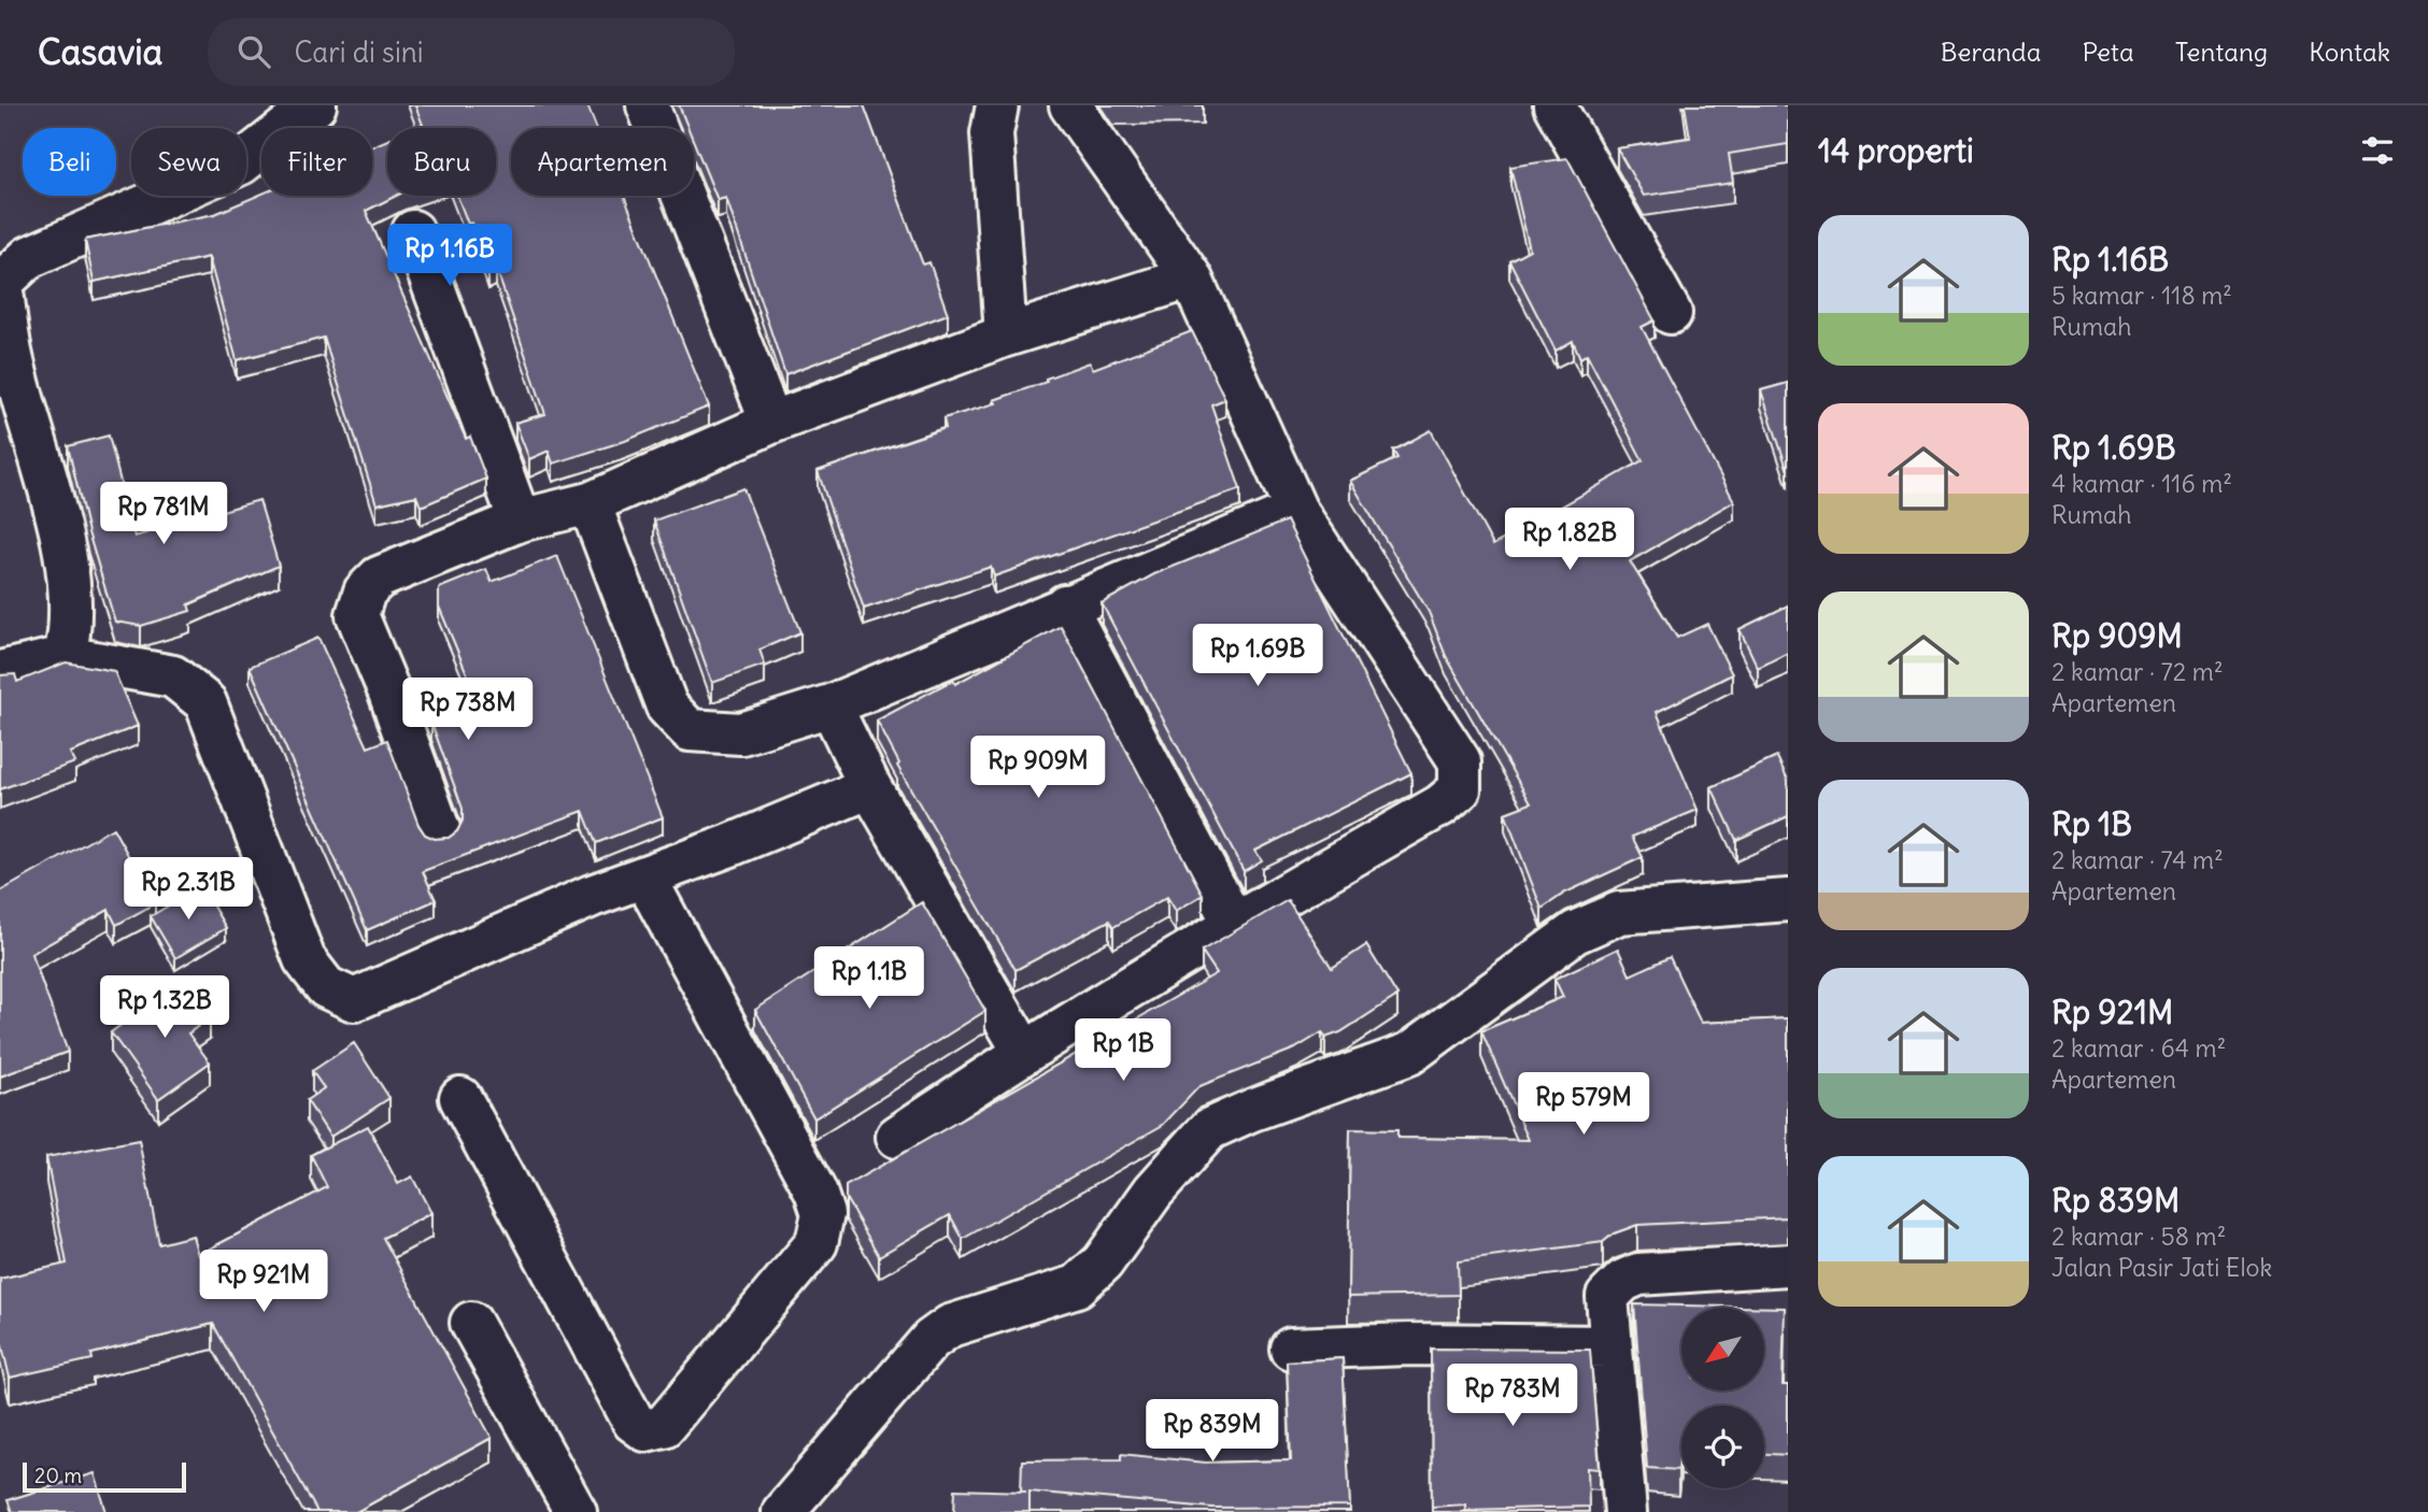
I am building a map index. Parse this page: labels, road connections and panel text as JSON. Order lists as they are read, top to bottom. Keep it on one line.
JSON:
{"scale_bar":"20 m","north":"bottom left","page":{"header":"Casavia","search":"Cari di sini","nav":["Beranda","Peta","Tentang","Kontak"],"heading":"14 properti","chip":["Beli","Sewa","Filter","Baru","Apartemen"],"list":[{"name":"Rp 1.16B","note":"5 kamar · 118 m² · Rumah"},{"name":"Rp 1.69B","note":"4 kamar · 116 m² · Rumah"},{"name":"Rp 909M","note":"2 kamar · 72 m² · Apartemen"},{"name":"Rp 1B","note":"2 kamar · 74 m² · Apartemen"},{"name":"Rp 921M","note":"2 kamar · 64 m² · Apartemen"},{"name":"Rp 839M","note":"2 kamar · 58 m² · Jalan Pasir Jati Elok"}],"price":["Rp 1.16B","Rp 781M","Rp 1.82B","Rp 1.69B","Rp 738M","Rp 909M","Rp 2.31B","Rp 1.1B","Rp 1.32B","Rp 1B","Rp 579M","Rp 921M","Rp 783M","Rp 839M"],"scale":"20 m"}}
